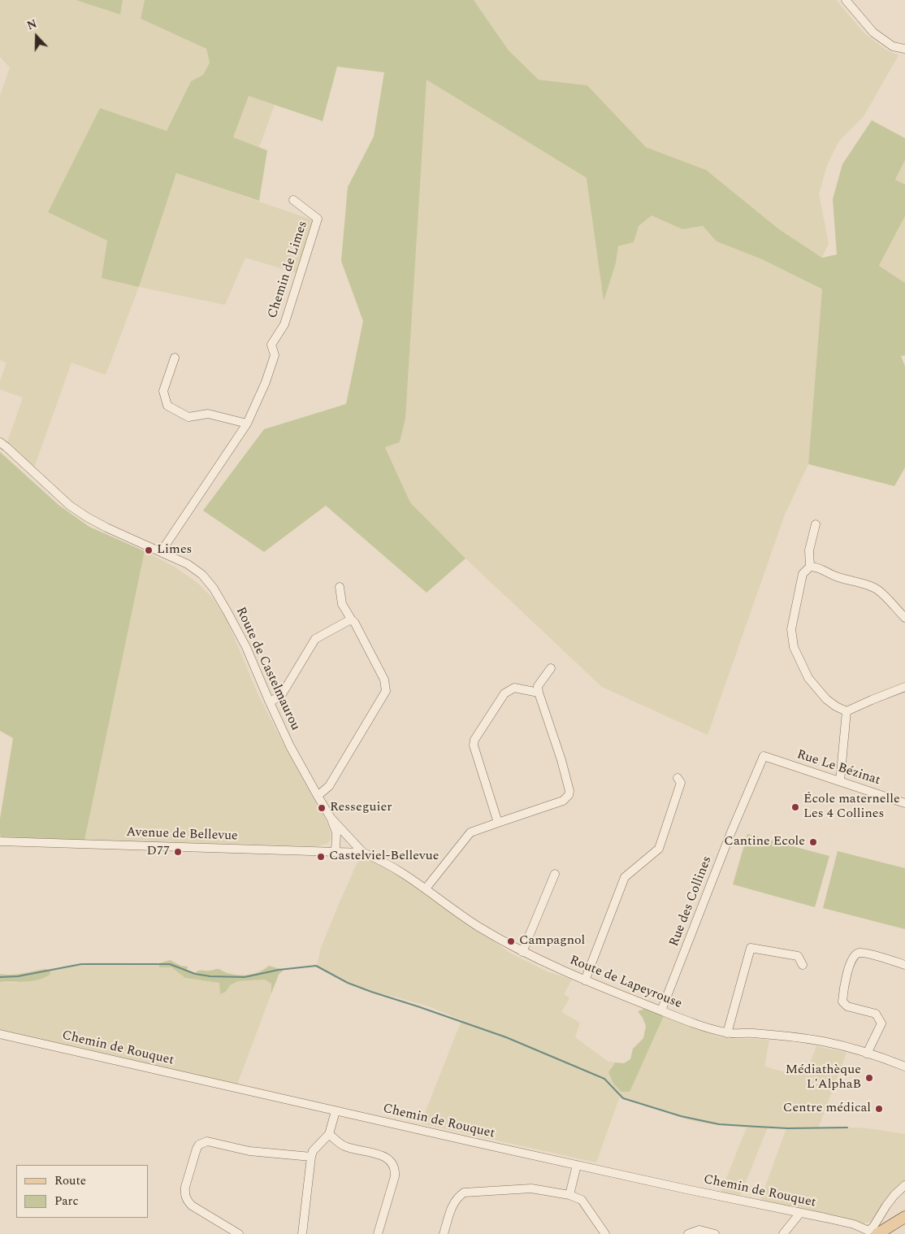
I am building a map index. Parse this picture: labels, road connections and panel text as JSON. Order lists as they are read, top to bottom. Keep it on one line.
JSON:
{"streets":{"street":["Chemin de Limes","Route de Castelmaurou","Rue Le Bézinat","Avenue de Bellevue","Rue des Collines","Route de Lapeyrouse","Chemin de Rouquet"]},"crossings":[["Route de Castelmaurou","Avenue de Bellevue"],["Route de Castelmaurou","Route de Lapeyrouse"],["Rue Le Bézinat","Rue des Collines"],["Avenue de Bellevue","Route de Lapeyrouse"],["Rue des Collines","Route de Lapeyrouse"]],"places":["Limes","École maternelle Les 4 Collines","Resseguier","Cantine Ecole","D77","Castelviel-Bellevue","Campagnol","Médiathèque L'AlphaB","Centre médical"],"legend":["Route","Parc"],"north":"top"}
